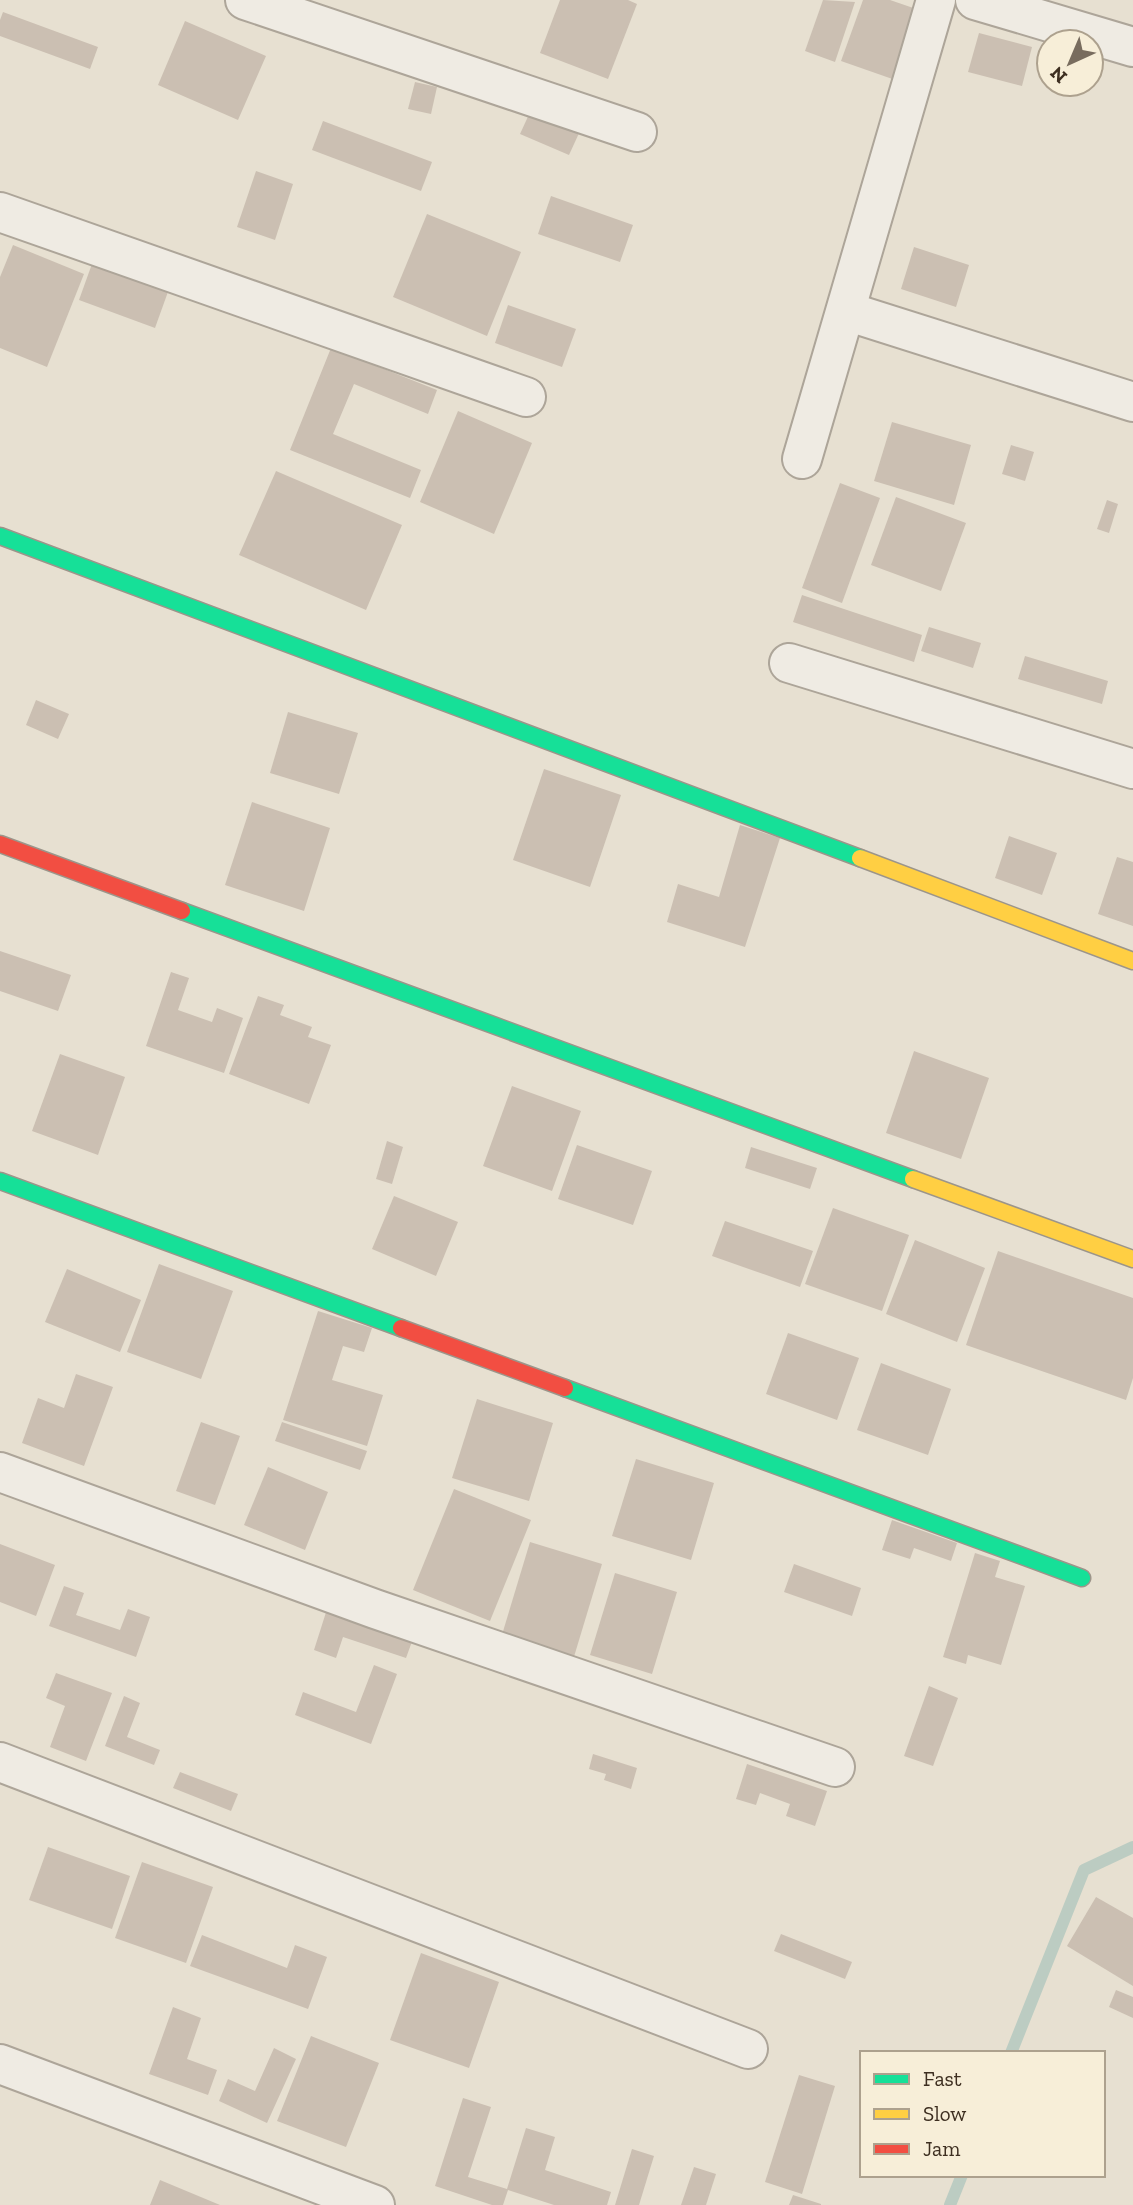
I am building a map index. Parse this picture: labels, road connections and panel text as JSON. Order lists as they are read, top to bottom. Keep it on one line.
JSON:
{"legend":["Fast","Slow","Jam"],"north":"bottom left"}
